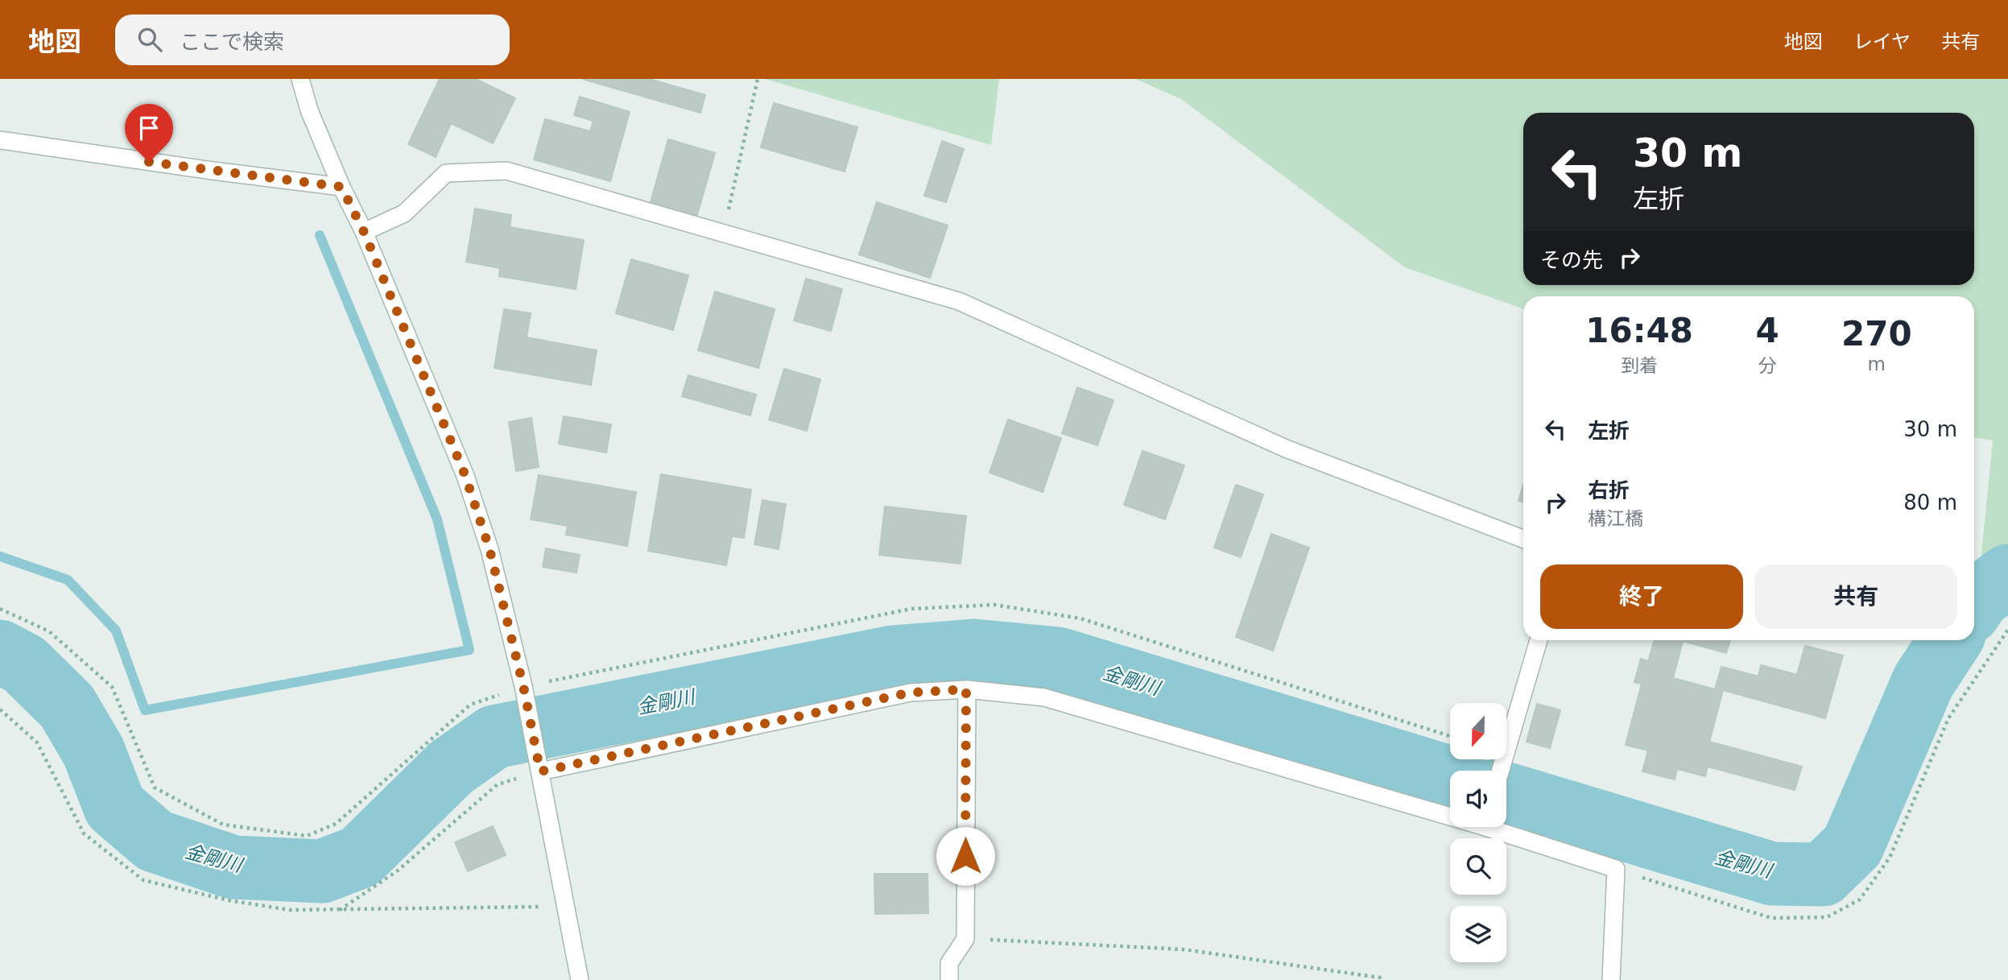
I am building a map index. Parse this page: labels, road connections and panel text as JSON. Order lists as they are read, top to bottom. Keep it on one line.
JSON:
{"water":["金剛川"],"north":"bottom","page":{"header":"地図","search":"ここで検索","nav":["地図","レイヤ","共有"],"turn":["30 m","左折"],"then":"その先","eta":["16:48","到着","4","分","270","m"],"list":[{"name":"左折","value":"30 m"},{"name":"右折","note":"構江橋","value":"80 m"}],"buttons":["終了","共有"]}}
